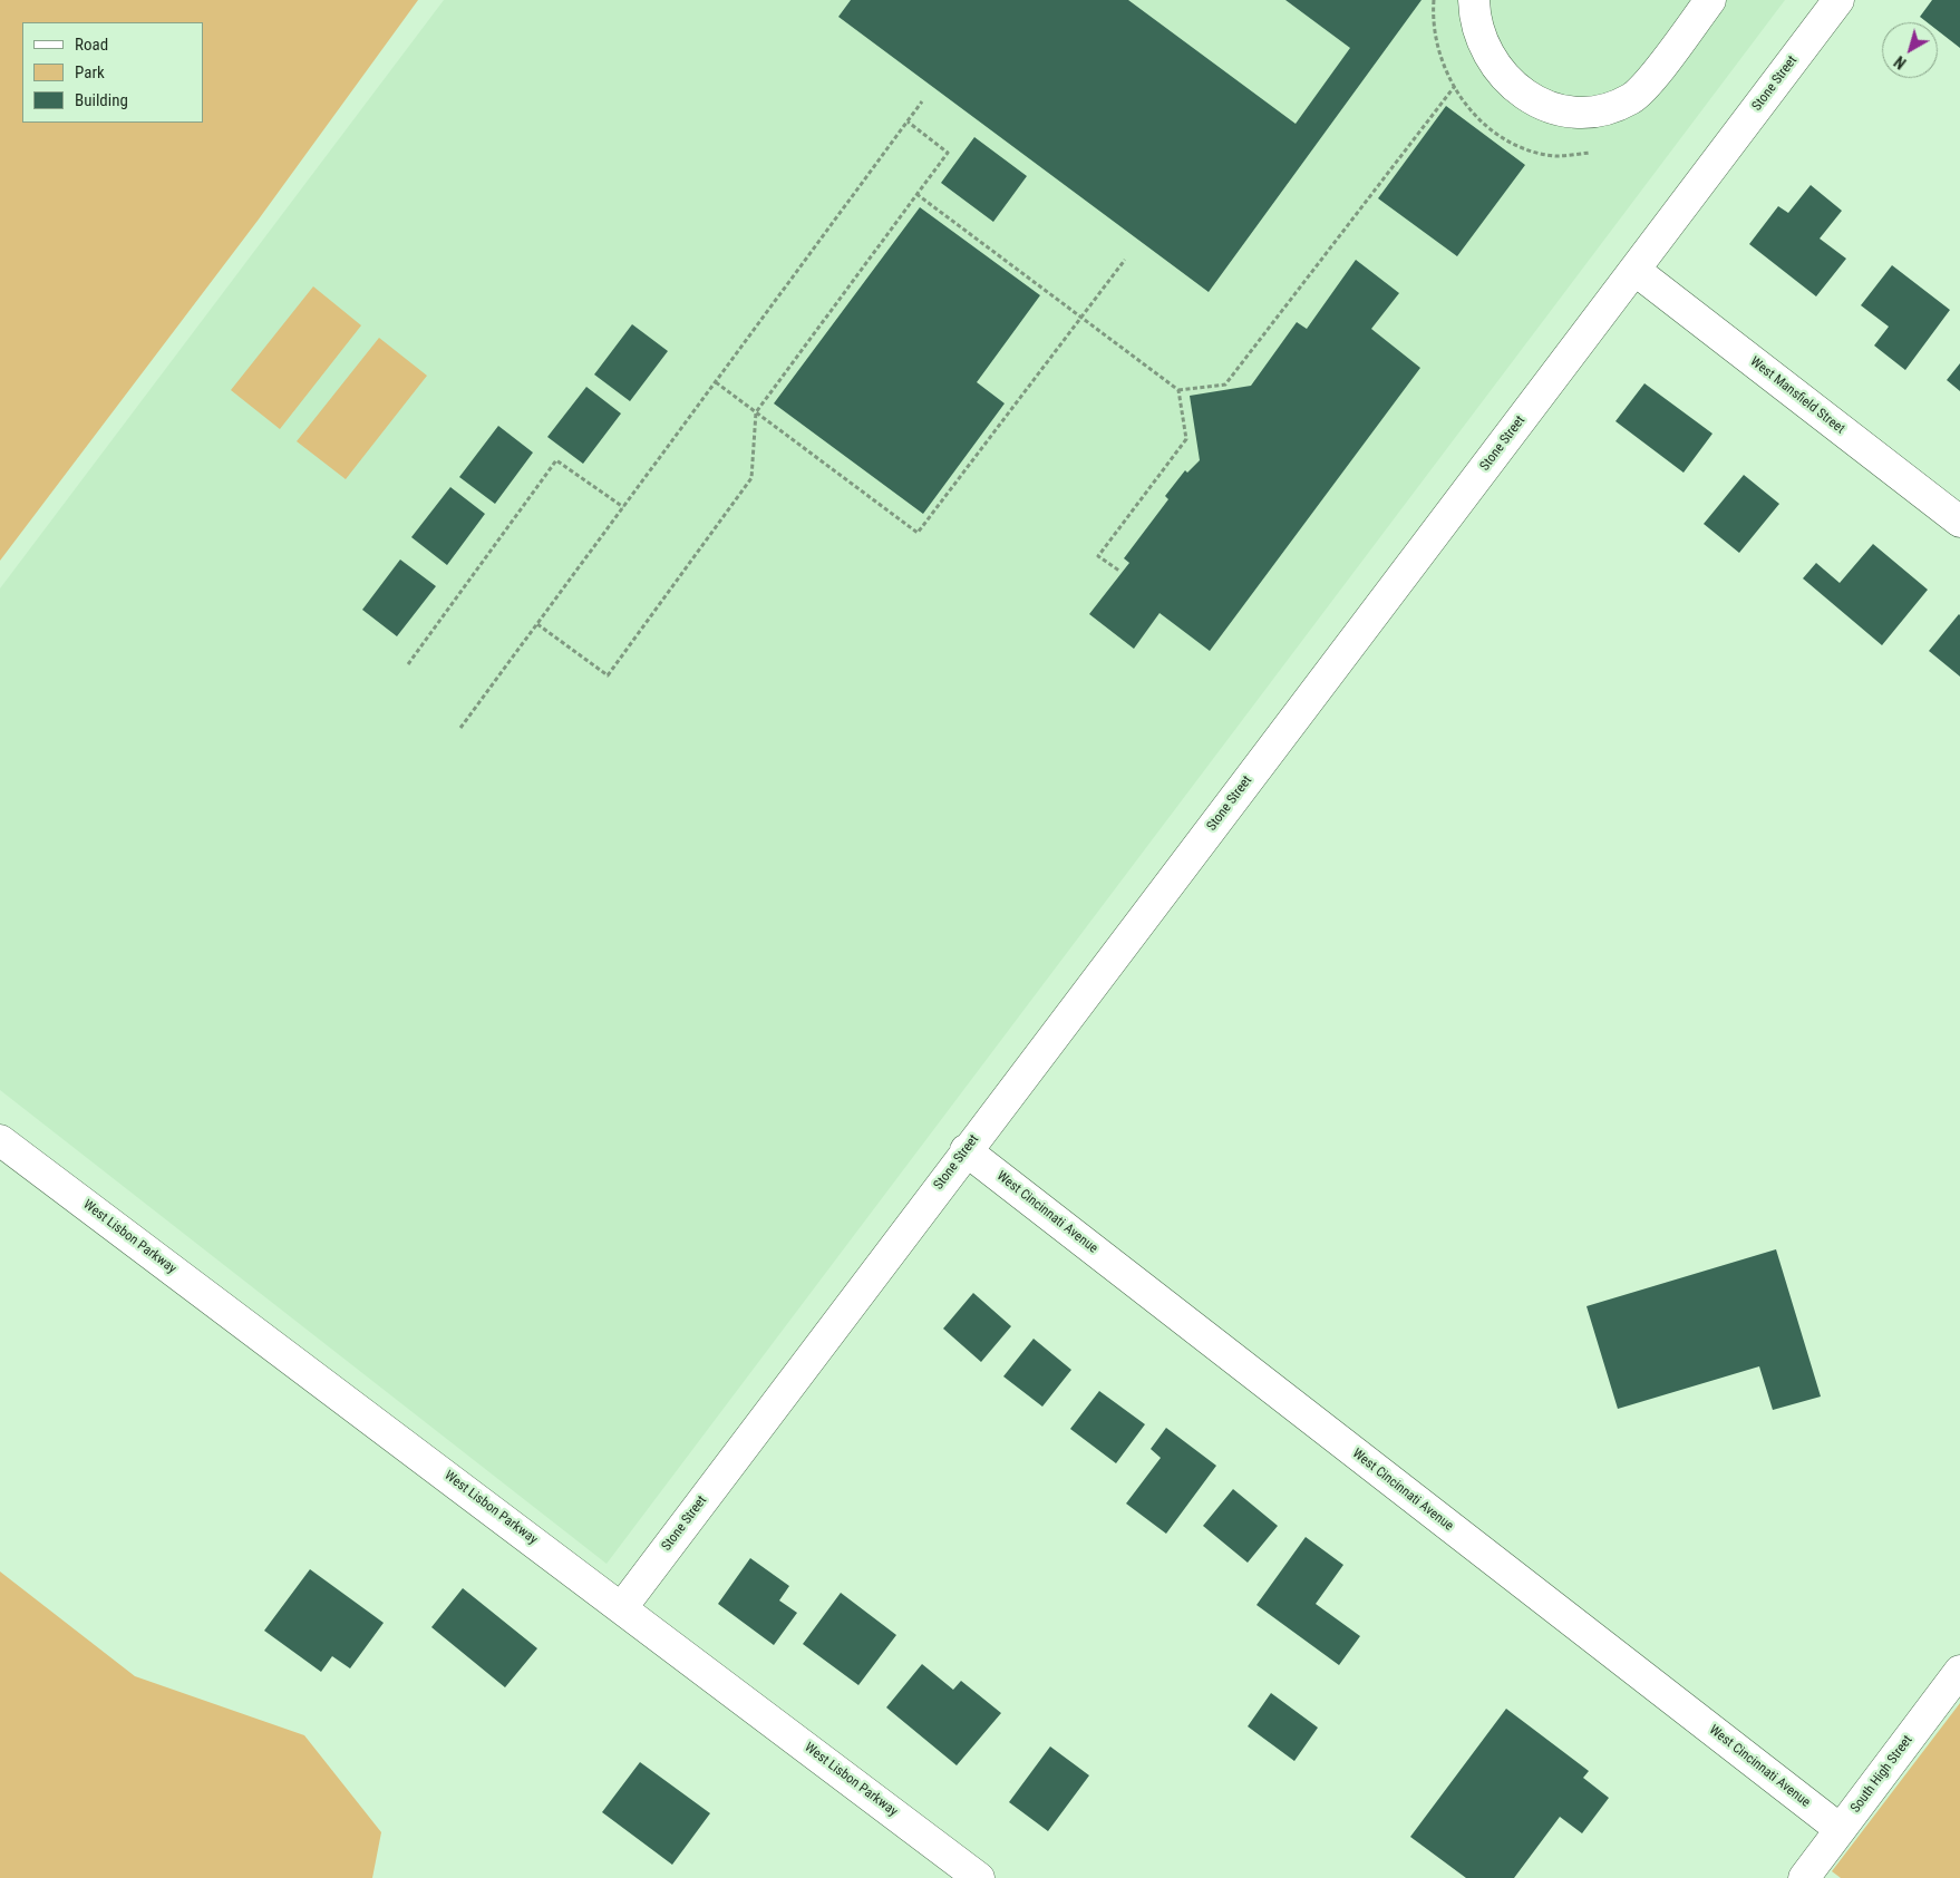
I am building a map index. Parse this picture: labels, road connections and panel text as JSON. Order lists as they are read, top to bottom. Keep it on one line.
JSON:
{"streets":{"street":["Stone Street","West Mansfield Street","West Cincinnati Avenue","West Lisbon Parkway","South High Street"]},"crossings":[["Stone Street","West Mansfield Street"],["Stone Street","West Cincinnati Avenue"],["Stone Street","West Lisbon Parkway"],["West Cincinnati Avenue","South High Street"]],"legend":["Road","Park","Building"],"north":"bottom left"}
